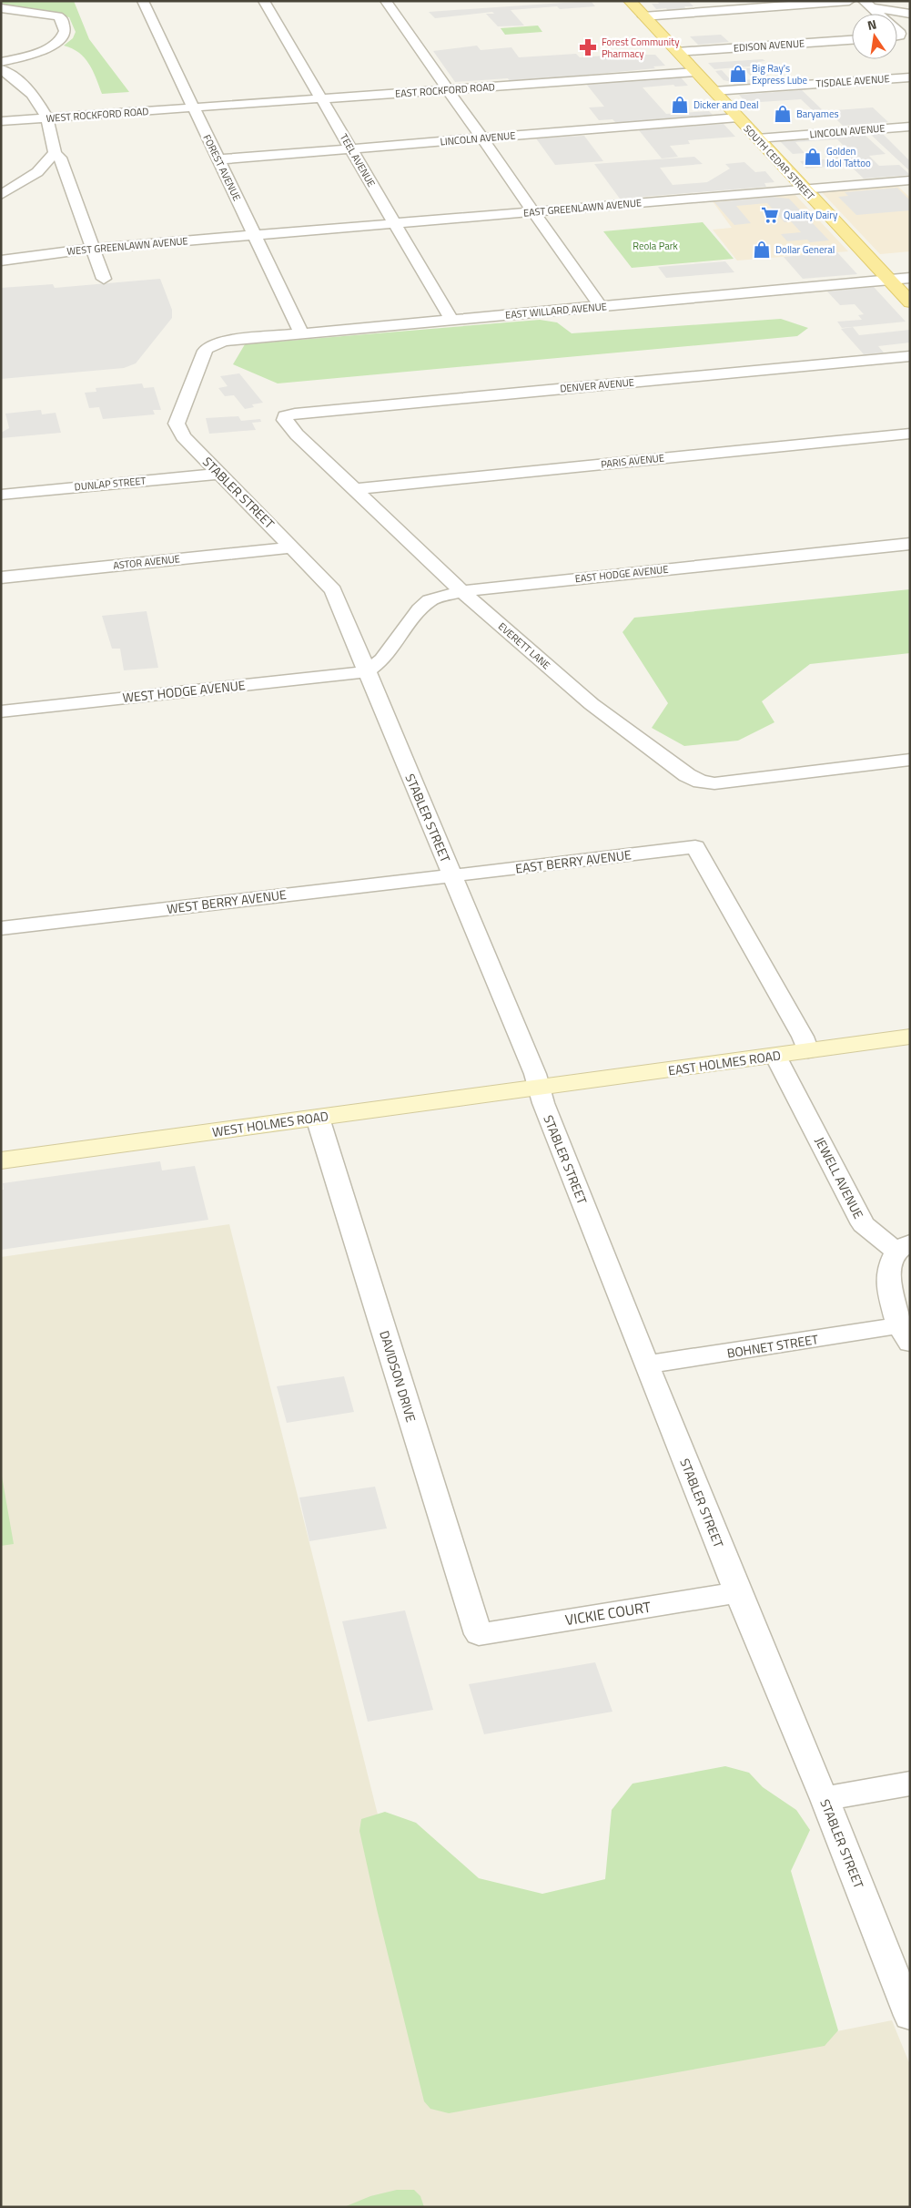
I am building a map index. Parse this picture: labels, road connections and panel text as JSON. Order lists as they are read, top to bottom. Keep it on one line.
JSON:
{"streets":{"main road":["SOUTH CEDAR STREET"],"street":["EDISON AVENUE","TISDALE AVENUE","EAST ROCKFORD ROAD","WEST ROCKFORD ROAD","LINCOLN AVENUE","TEEL AVENUE","FOREST AVENUE","EAST GREENLAWN AVENUE","WEST GREENLAWN AVENUE","EAST WILLARD AVENUE","DENVER AVENUE","PARIS AVENUE","DUNLAP STREET","STABLER STREET","ASTOR AVENUE","EAST HODGE AVENUE","EVERETT LANE","WEST HODGE AVENUE","EAST BERRY AVENUE","WEST BERRY AVENUE","EAST HOLMES ROAD","WEST HOLMES ROAD","JEWELL AVENUE","BOHNET STREET","DAVIDSON DRIVE","VICKIE COURT"]},"crossings":[["EDISON AVENUE","SOUTH CEDAR STREET"],["TISDALE AVENUE","SOUTH CEDAR STREET"],["EAST ROCKFORD ROAD","WEST ROCKFORD ROAD"],["EAST ROCKFORD ROAD","TEEL AVENUE"],["EAST ROCKFORD ROAD","SOUTH CEDAR STREET"],["EAST ROCKFORD ROAD","FOREST AVENUE"],["WEST ROCKFORD ROAD","FOREST AVENUE"],["LINCOLN AVENUE","TEEL AVENUE"],["LINCOLN AVENUE","SOUTH CEDAR STREET"],["LINCOLN AVENUE","FOREST AVENUE"],["TEEL AVENUE","EAST GREENLAWN AVENUE"],["TEEL AVENUE","EAST WILLARD AVENUE"],["SOUTH CEDAR STREET","EAST GREENLAWN AVENUE"],["SOUTH CEDAR STREET","EAST WILLARD AVENUE"],["FOREST AVENUE","EAST GREENLAWN AVENUE"],["FOREST AVENUE","WEST GREENLAWN AVENUE"],["FOREST AVENUE","EAST WILLARD AVENUE"],["EAST GREENLAWN AVENUE","WEST GREENLAWN AVENUE"],["EAST WILLARD AVENUE","STABLER STREET"],["DENVER AVENUE","EVERETT LANE"],["PARIS AVENUE","EVERETT LANE"],["DUNLAP STREET","STABLER STREET"],["STABLER STREET","ASTOR AVENUE"],["STABLER STREET","EAST HODGE AVENUE"],["STABLER STREET","WEST HODGE AVENUE"],["STABLER STREET","EAST BERRY AVENUE"],["STABLER STREET","WEST BERRY AVENUE"],["STABLER STREET","EAST HOLMES ROAD"],["STABLER STREET","WEST HOLMES ROAD"],["STABLER STREET","BOHNET STREET"],["STABLER STREET","VICKIE COURT"],["EAST HODGE AVENUE","EVERETT LANE"],["EAST HODGE AVENUE","WEST HODGE AVENUE"],["EAST BERRY AVENUE","WEST BERRY AVENUE"],["EAST BERRY AVENUE","EAST HOLMES ROAD"],["EAST HOLMES ROAD","WEST HOLMES ROAD"],["EAST HOLMES ROAD","JEWELL AVENUE"],["WEST HOLMES ROAD","DAVIDSON DRIVE"],["JEWELL AVENUE","BOHNET STREET"],["DAVIDSON DRIVE","VICKIE COURT"]],"parks":["Reola Park"],"places":{"pharmacy":["Forest Community Pharmacy"],"shop":["Big Ray's Express Lube","Dicker and Deal","Baryames","Golden Idol Tattoo","Dollar General"],"supermarket":["Quality Dairy"]},"north":"top"}
